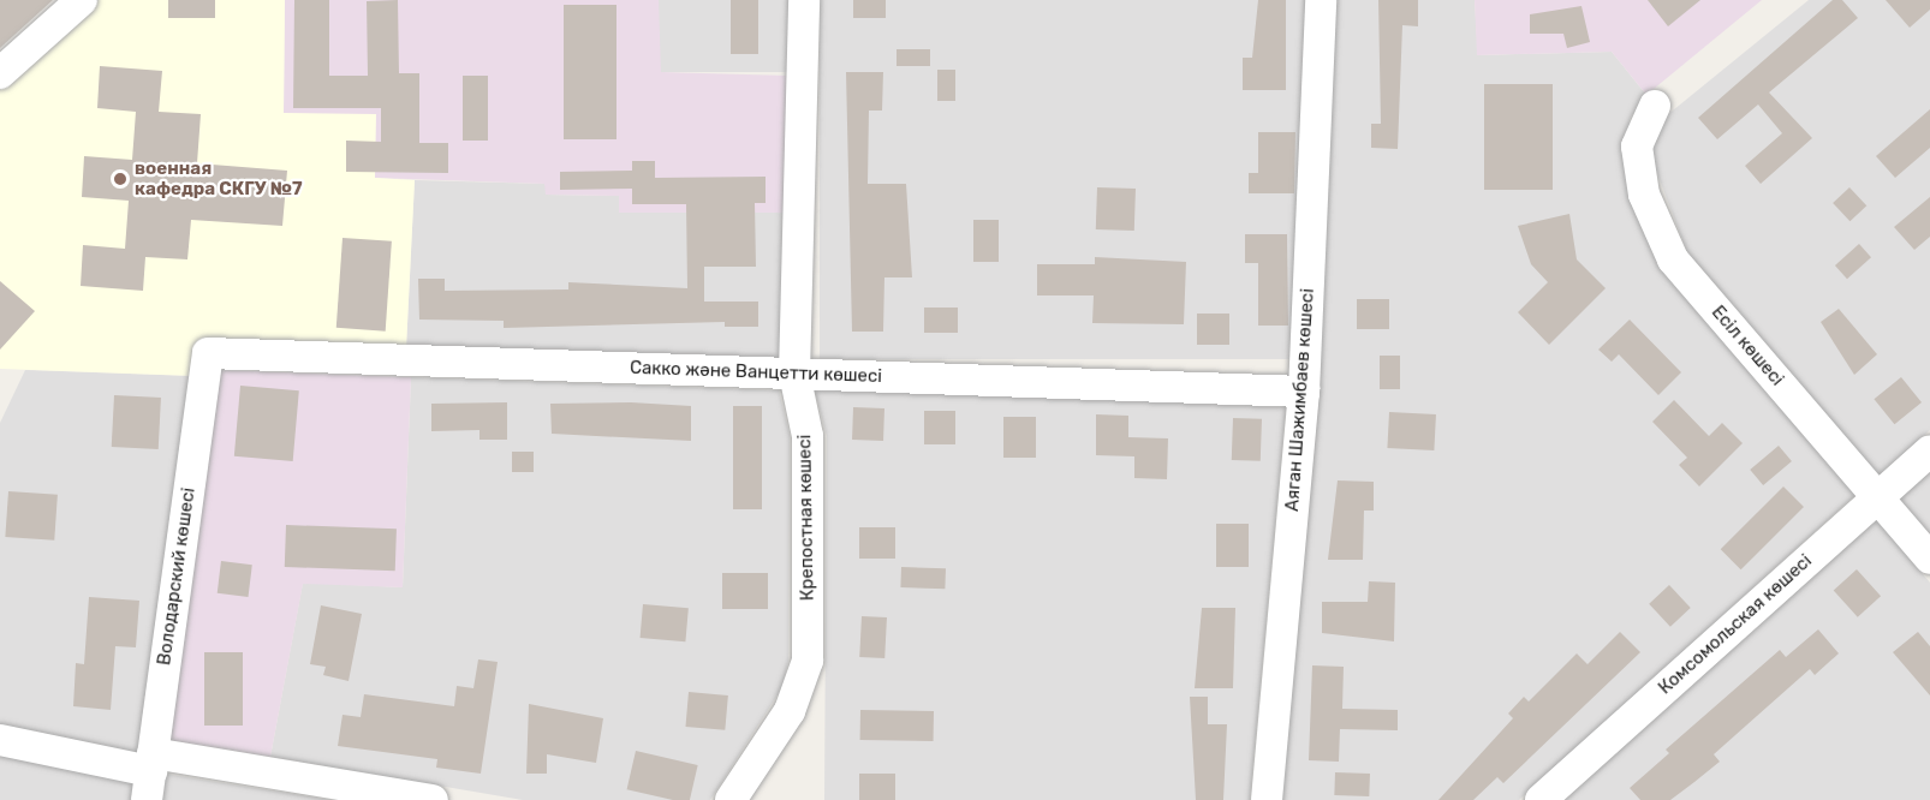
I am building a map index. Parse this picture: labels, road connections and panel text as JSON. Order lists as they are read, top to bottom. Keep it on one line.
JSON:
{"streets":{"street":["Есіл көшесі","Сакко және Ванцетти көшесі","Аяган Шажимбаев көшесі","Крепостная көшесі","Володарский көшесі","Комсомольская көшесі"]},"crossings":[["Есіл көшесі","Комсомольская көшесі"],["Сакко және Ванцетти көшесі","Аяган Шажимбаев көшесі"],["Сакко және Ванцетти көшесі","Крепостная көшесі"],["Сакко және Ванцетти көшесі","Володарский көшесі"]],"places":["военная кафедра СКГУ №7"]}
